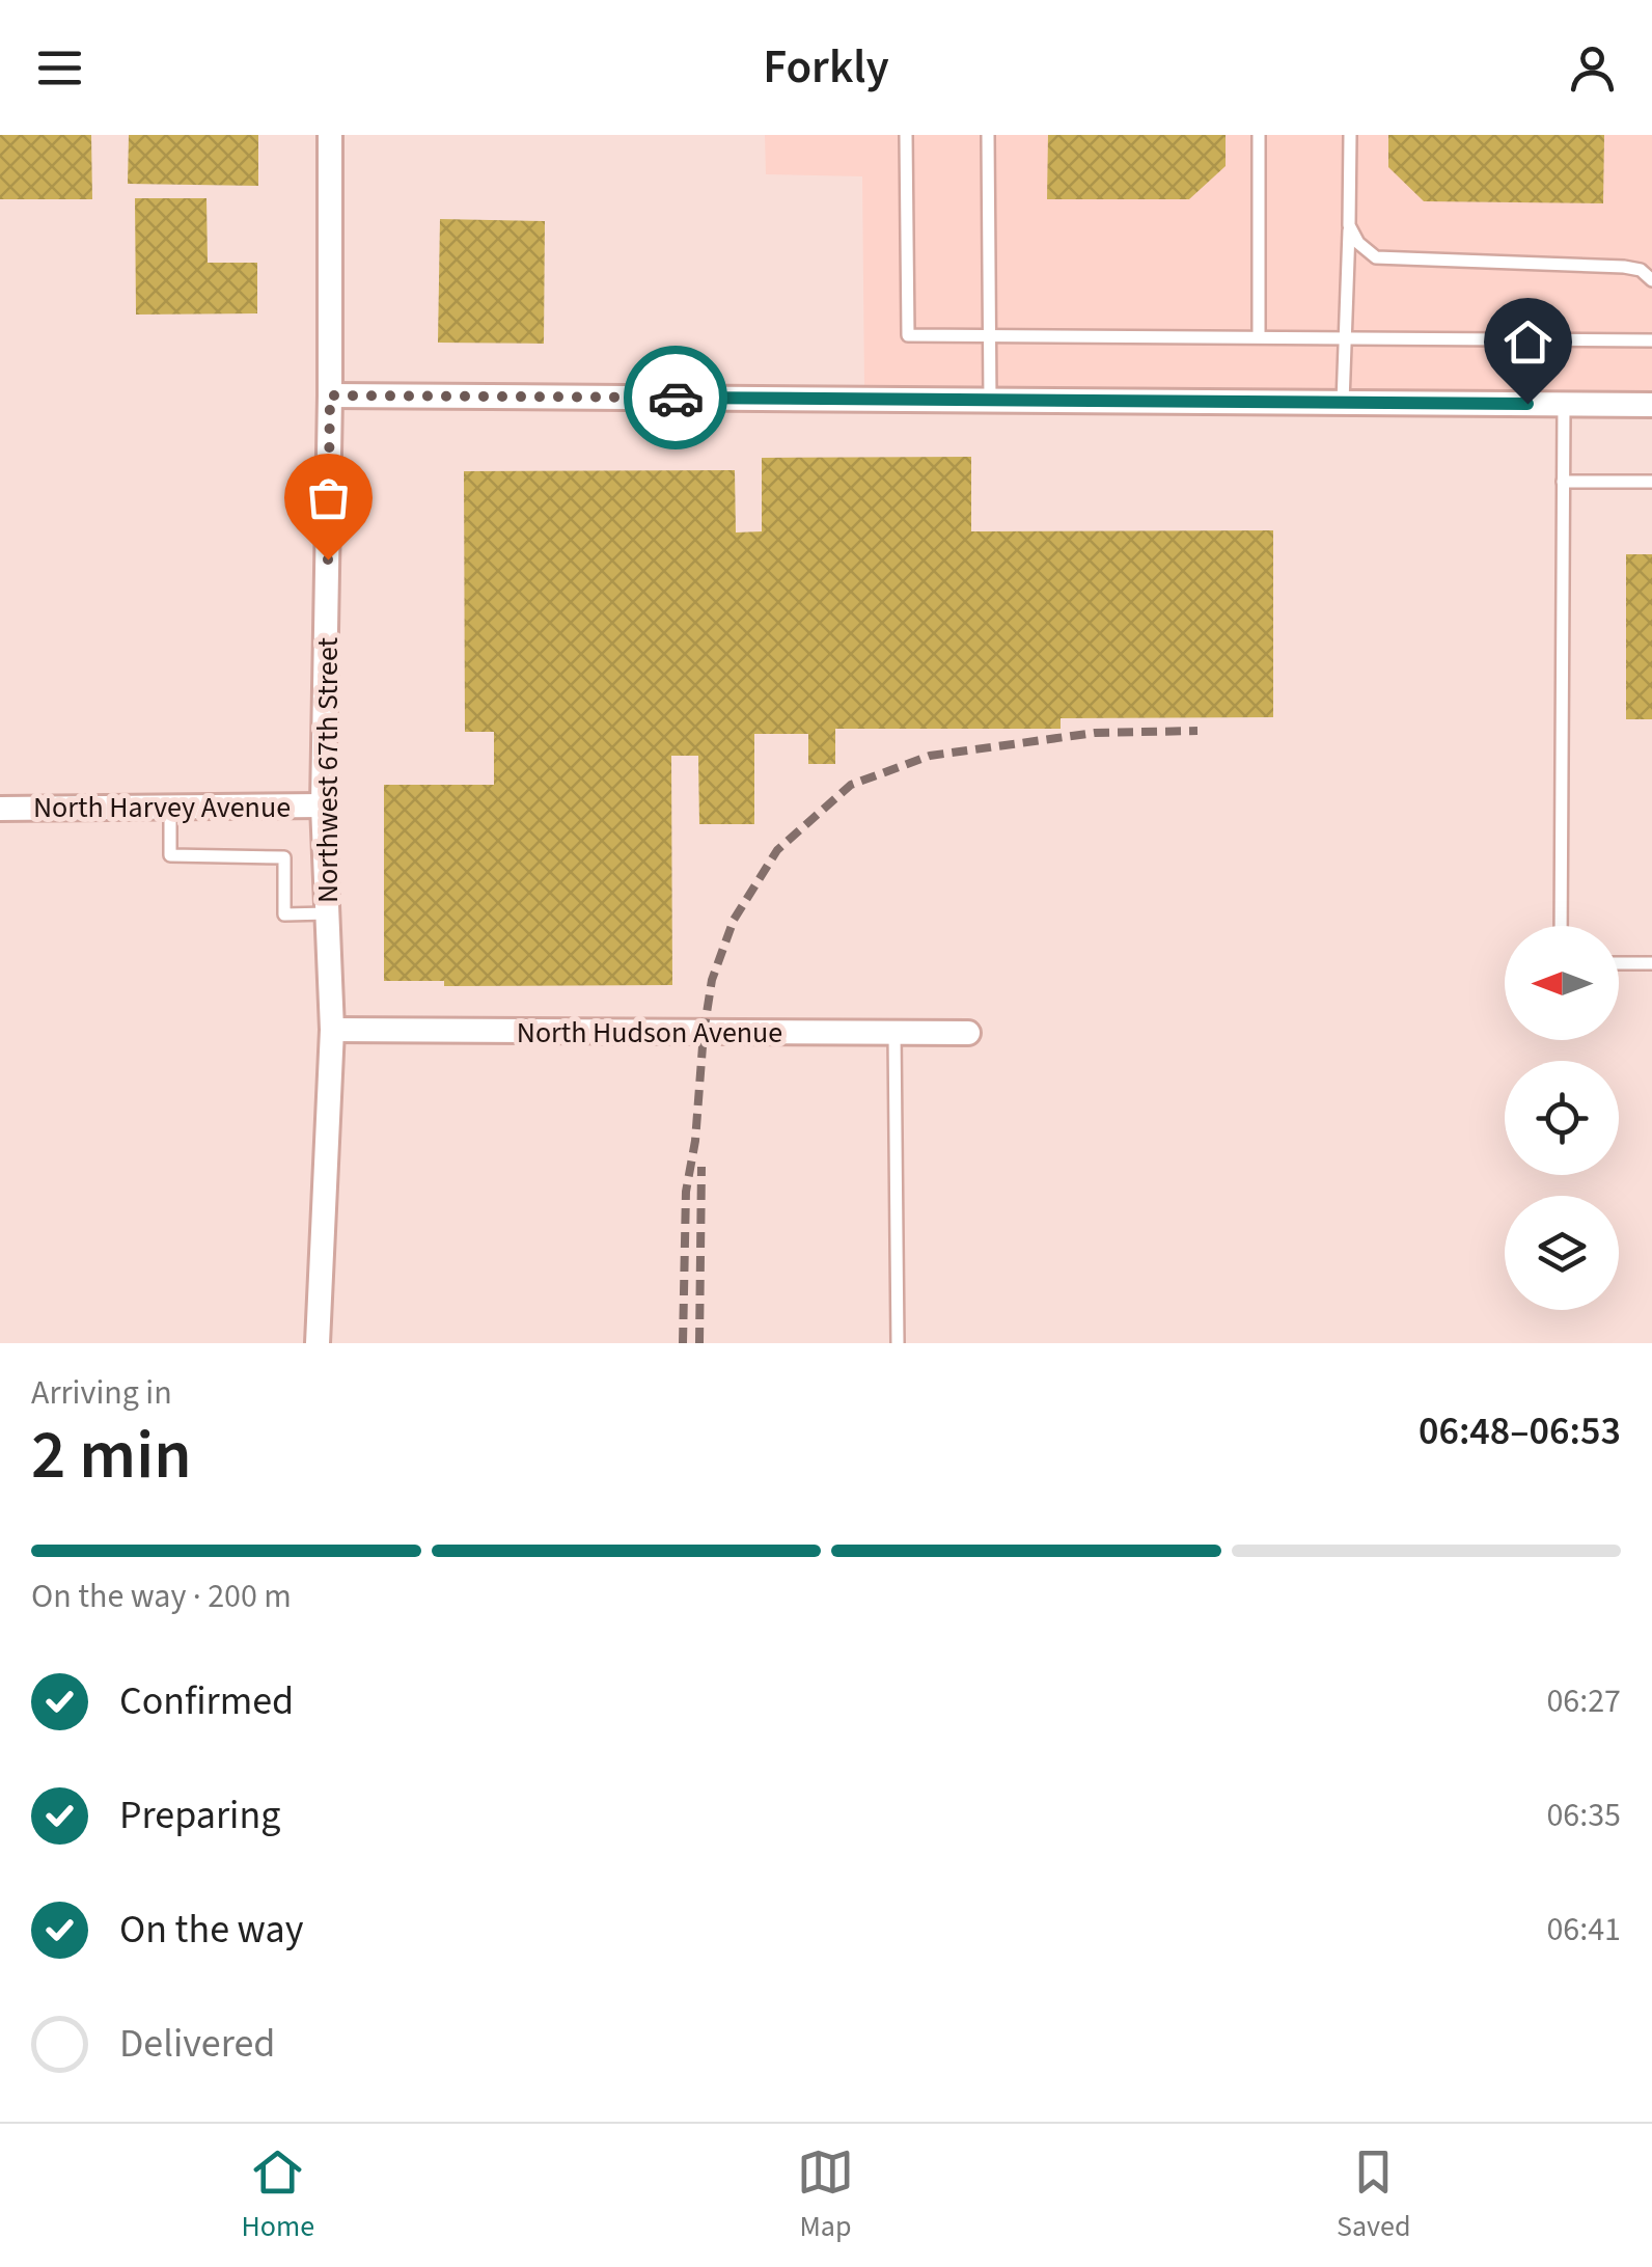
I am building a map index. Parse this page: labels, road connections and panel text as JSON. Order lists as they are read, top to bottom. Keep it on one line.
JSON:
{"streets":{"street":["Northwest 67th Street","North Harvey Avenue","North Hudson Avenue"]},"crossings":[["Northwest 67th Street","North Harvey Avenue"],["Northwest 67th Street","North Hudson Avenue"]],"north":"left","page":{"header":"Forkly","heading":["2 min","Arriving in","06:48–06:53"],"bar":"On the way · 200 m","list":[["Confirmed","06:27"],["Preparing","06:35"],["On the way","06:41"],"Delivered"],"tabs":["Home","Map","Saved"]}}
